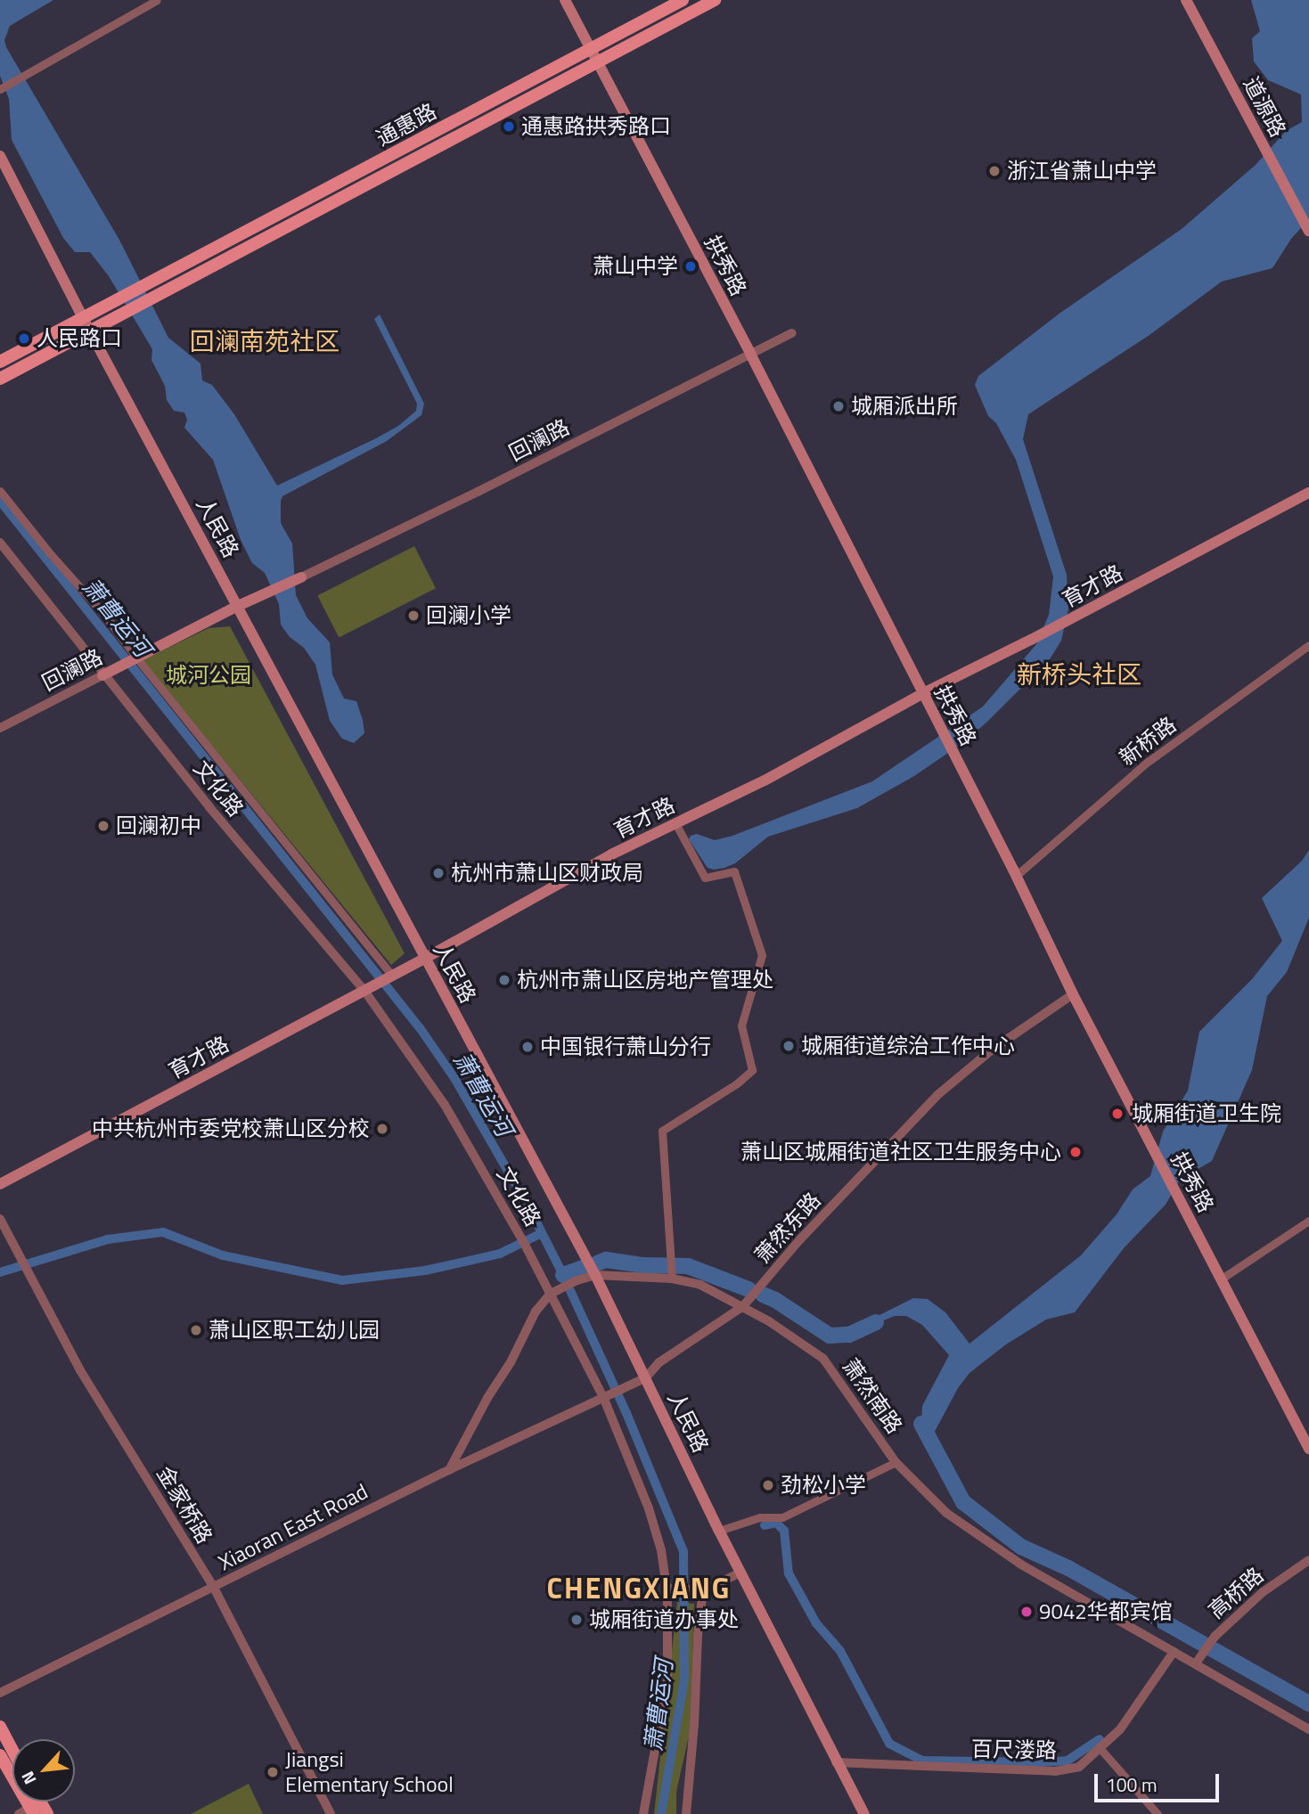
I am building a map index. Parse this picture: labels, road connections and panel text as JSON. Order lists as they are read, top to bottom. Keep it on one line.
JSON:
{"streets":{"main road":["道源路","通惠路","拱秀路","回澜路","人民路","育才路"],"street":["新桥路","文化路","萧然东路","萧然南路","金家桥路","Xiaoran East Road","高桥路","百尺溇路"]},"crossings":[["通惠路","拱秀路"],["通惠路","人民路"],["拱秀路","回澜路"],["拱秀路","育才路"],["拱秀路","新桥路"],["拱秀路","萧然东路"],["回澜路","人民路"],["回澜路","文化路"],["人民路","育才路"],["人民路","萧然东路"],["人民路","萧然南路"],["人民路","百尺溇路"],["育才路","文化路"],["文化路","萧然东路"],["文化路","萧然南路"],["文化路","Xiaoran East Road"],["萧然东路","萧然南路"],["萧然东路","Xiaoran East Road"],["萧然南路","Xiaoran East Road"],["萧然南路","高桥路"],["萧然南路","百尺溇路"],["金家桥路","Xiaoran East Road"]],"districts":["回澜南苑社区","新桥头社区","CHENGXIANG"],"water":["萧曹运河"],"parks":["城河公园"],"places":["通惠路拱秀路口","浙江省萧山中学","萧山中学","人民路口","城厢派出所","回澜小学","回澜初中","杭州市萧山区财政局","杭州市萧山区房地产管理处","城厢街道综治工作中心","中国银行萧山分行","城厢街道卫生院","中共杭州市委党校萧山区分校","萧山区城厢街道社区卫生服务中心","萧山区职工幼儿园","劲松小学","9042华都宾馆","城厢街道办事处","Jiangsi Elementary School"],"scale_bar":"100 m","north":"bottom left"}
